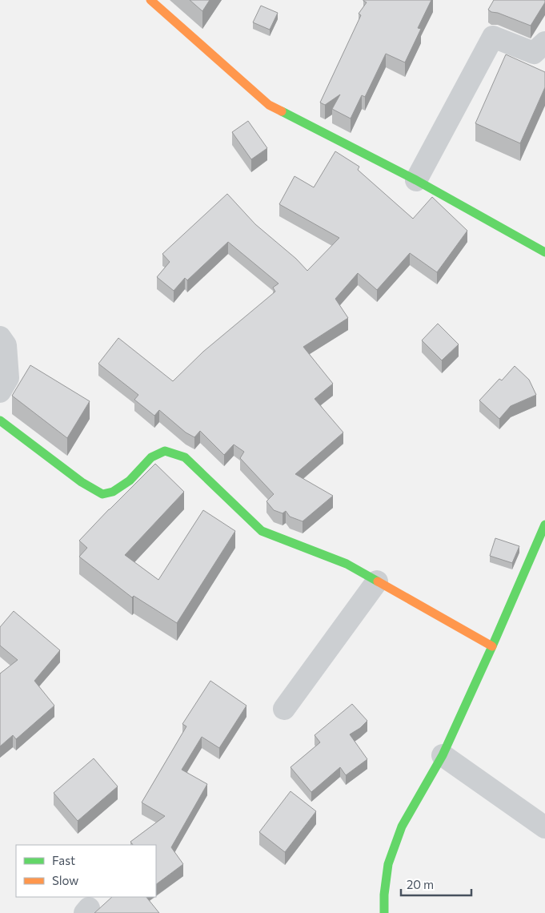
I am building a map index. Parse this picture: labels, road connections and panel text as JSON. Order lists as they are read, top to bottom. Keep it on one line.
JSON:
{"legend":["Fast","Slow"],"scale_bar":"20 m"}
